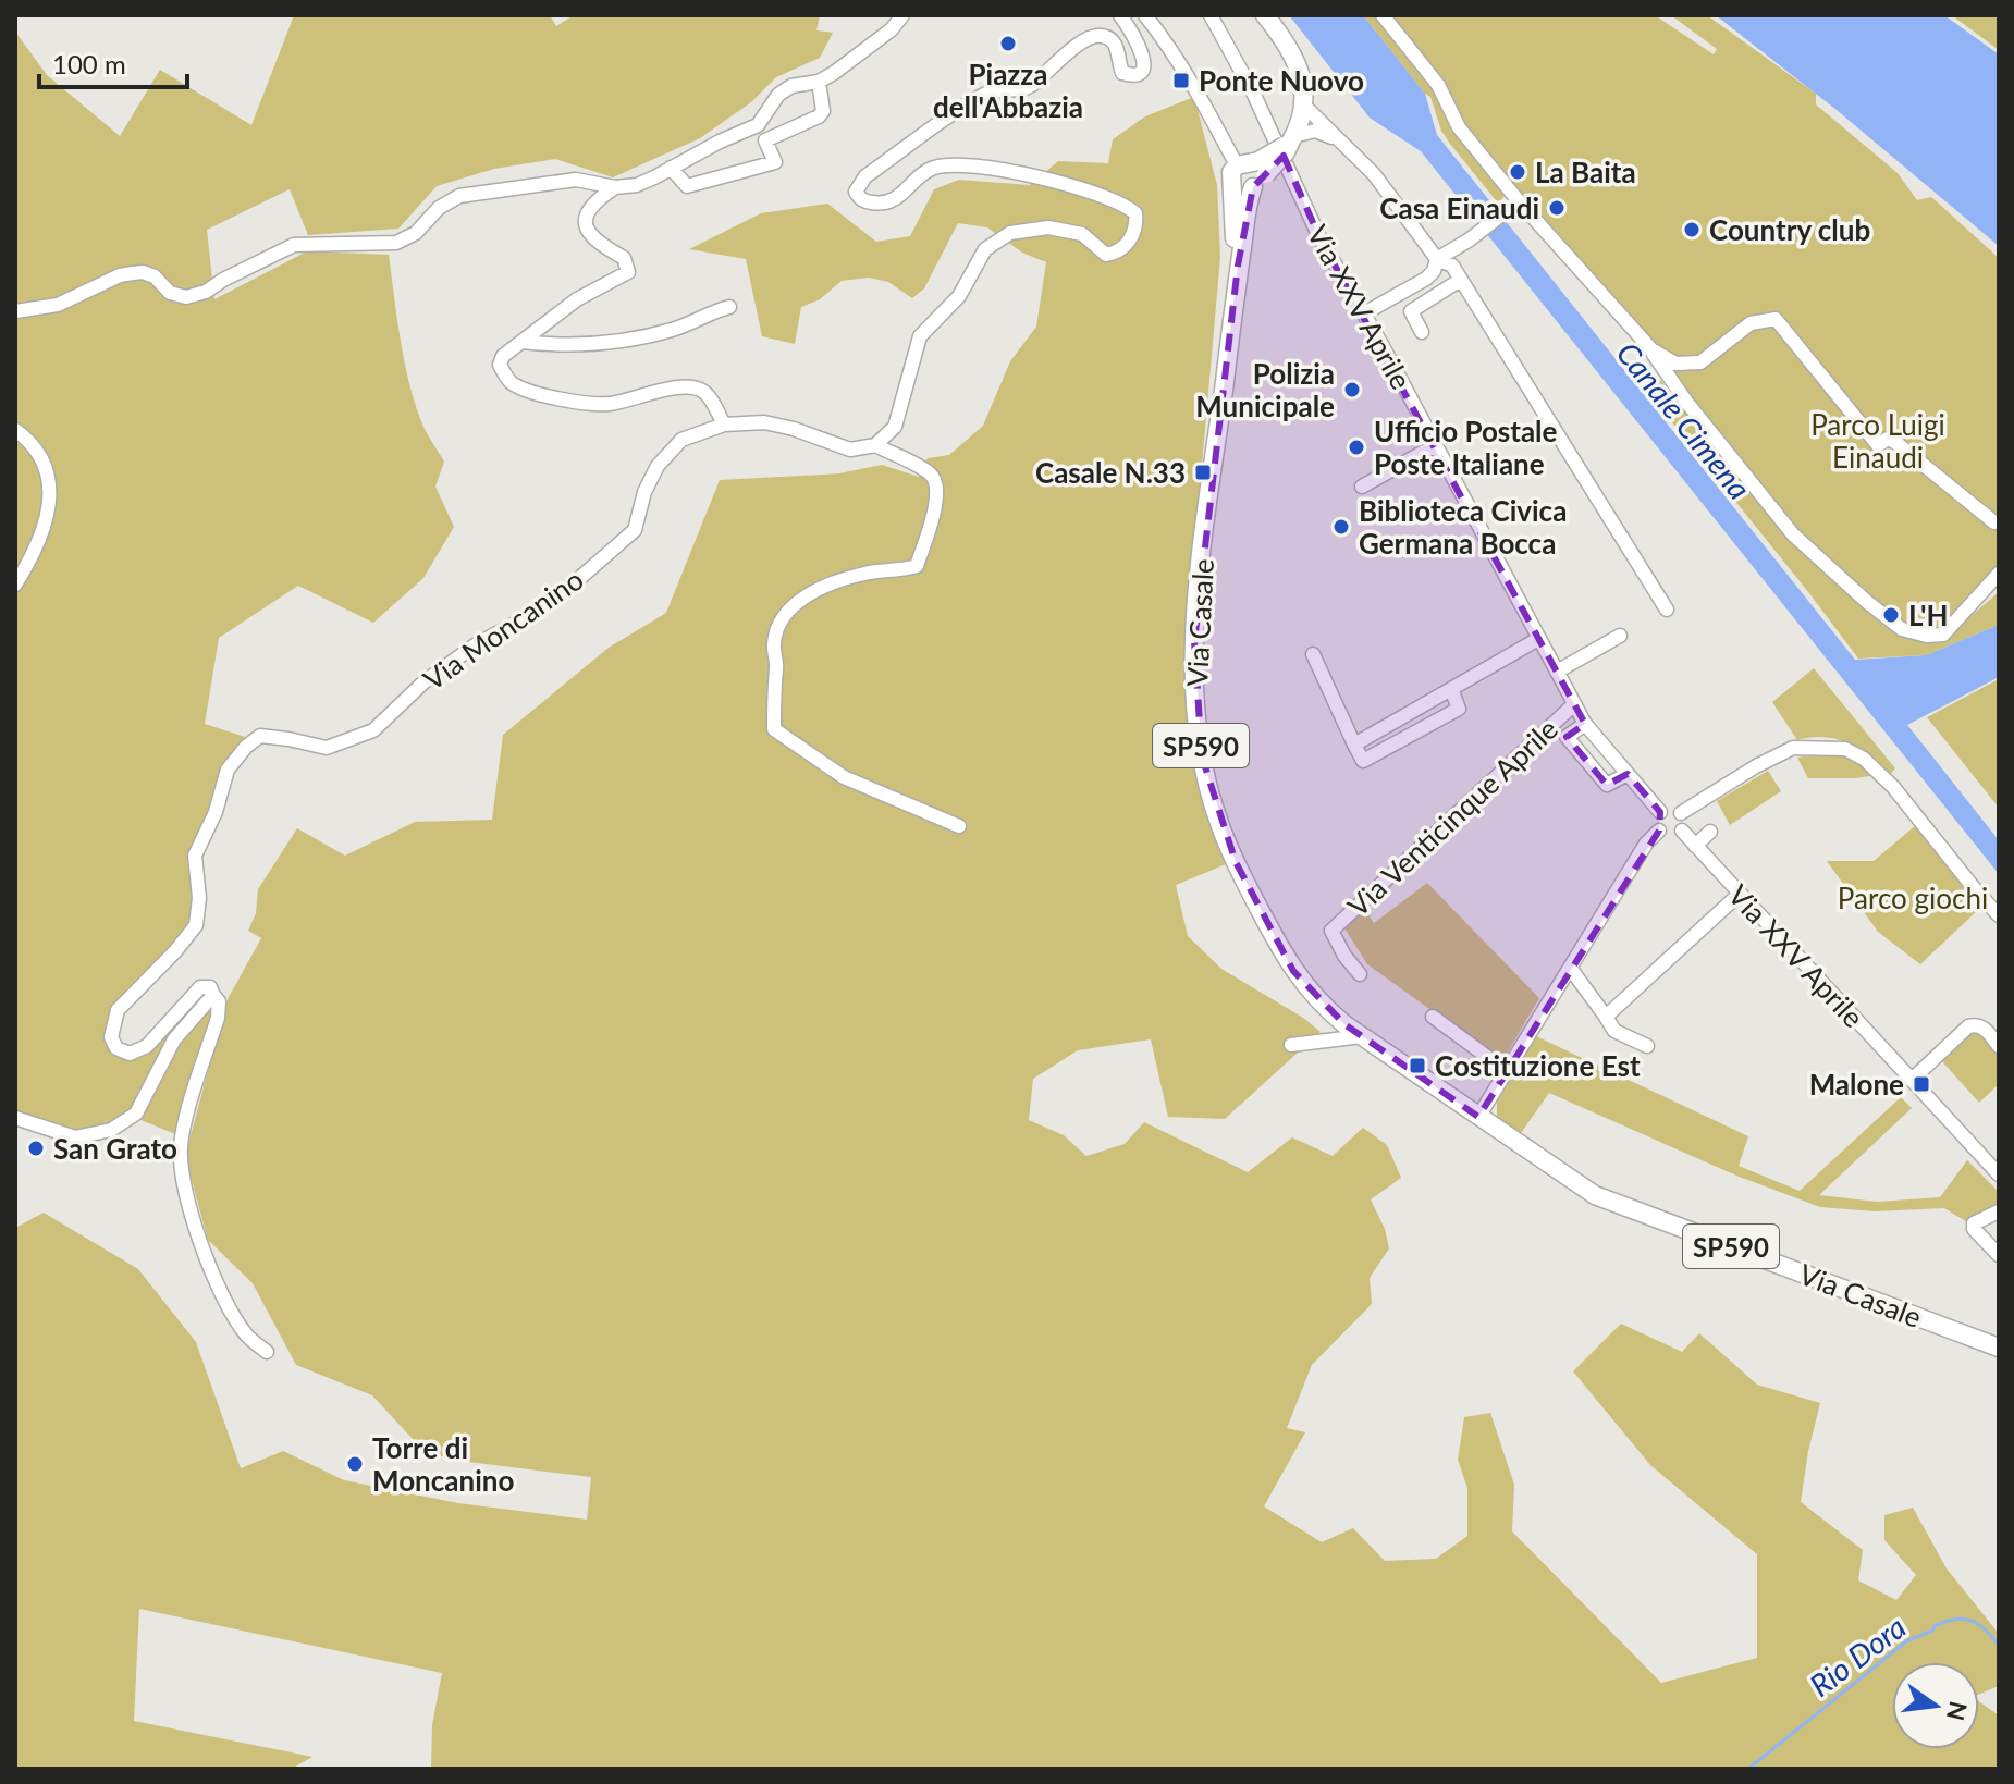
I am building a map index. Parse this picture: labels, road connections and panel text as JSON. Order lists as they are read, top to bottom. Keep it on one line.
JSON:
{"streets":{"main road":["Via Casale","SP590"],"street":["Via XXV Aprile","Via Moncanino","Via Venticinque Aprile"]},"crossings":[["Via XXV Aprile","Via Venticinque Aprile"],["Via Casale","SP590"]],"water":["Canale Cimena","Rio Dora"],"parks":["Parco Luigi Einaudi","Parco giochi"],"places":{"other":["Piazza dell'Abbazia","La Baita","Casa Einaudi","Country club","Polizia Municipale","Ufficio Postale Poste Italiane","Biblioteca Civica Germana Bocca","L'H","San Grato","Torre di Moncanino"],"transit":["Ponte Nuovo","Casale N.33","Costituzione Est","Malone"]},"scale_bar":"100 m","north":"right"}
